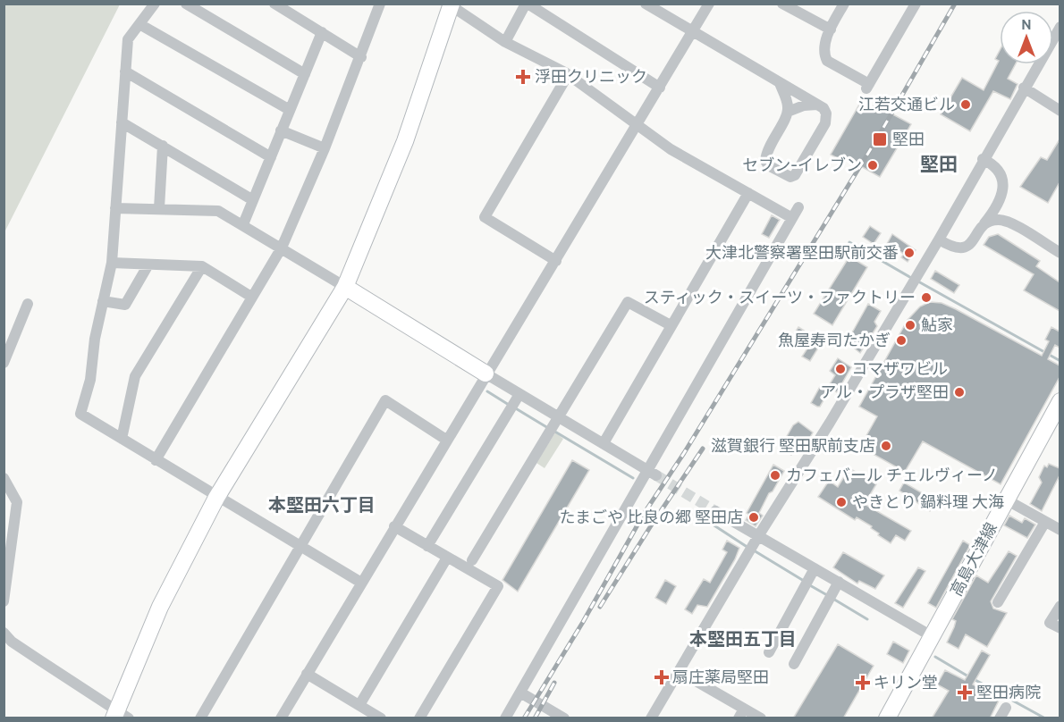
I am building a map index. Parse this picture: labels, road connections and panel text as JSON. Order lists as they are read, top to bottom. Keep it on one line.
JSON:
{"streets":{"street":["高島大津線"]},"districts":["堅田","本堅田六丁目","本堅田五丁目"],"places":{"health":["浮田クリニック","扇庄薬局堅田","キリン堂","堅田病院"],"other":["江若交通ビル","セブン-イレブン","大津北警察署堅田駅前交番","スティック・スイーツ・ファクトリー","鮎家","魚屋寿司たかぎ","コマザワビル","アル・プラザ堅田","滋賀銀行 堅田駅前支店","カフェバール チェルヴィーノ","やきとり 鍋料理 大海","たまごや 比良の郷 堅田店"],"transit":["堅田"]},"north":"top"}
